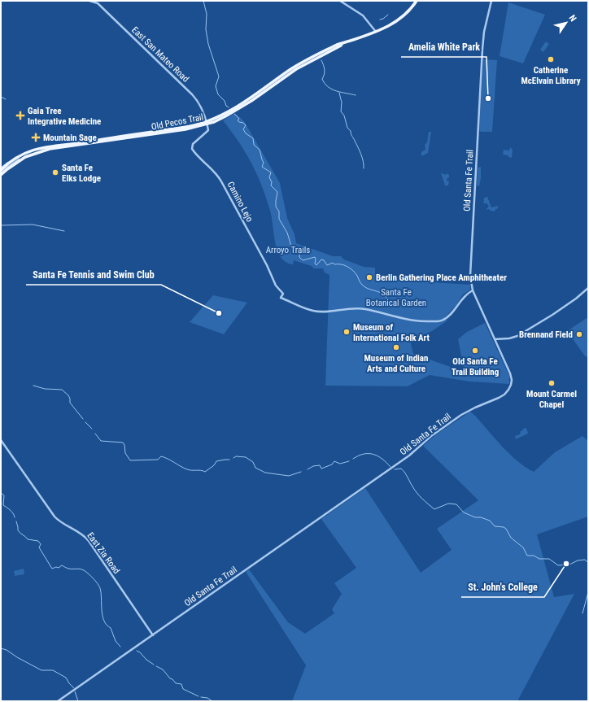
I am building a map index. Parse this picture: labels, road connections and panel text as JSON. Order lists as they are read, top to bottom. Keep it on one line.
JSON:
{"streets":{"main road":["Old Pecos Trail"],"street":["East San Mateo Road","Old Santa Fe Trail","Camino Lejo","East Zia Road"]},"crossings":[["East San Mateo Road","Old Pecos Trail"],["East San Mateo Road","Camino Lejo"],["Old Pecos Trail","Camino Lejo"],["Old Santa Fe Trail","Camino Lejo"],["Old Santa Fe Trail","East Zia Road"]],"parks":["Arroyo Trails","Santa Fe Botanical Garden"],"places":{"other":["Catherine McElvain Library","Amelia White Park","Santa Fe Elks Lodge","Berlin Gathering Place Amphitheater","Santa Fe Tennis and Swim Club","Museum of International Folk Art","Brennand Field","Museum of Indian Arts and Culture","Old Santa Fe Trail Building","Mount Carmel Chapel","St. John's College"],"health":["Gaia Tree Integrative Medicine","Mountain Sage"]},"north":"top right"}
